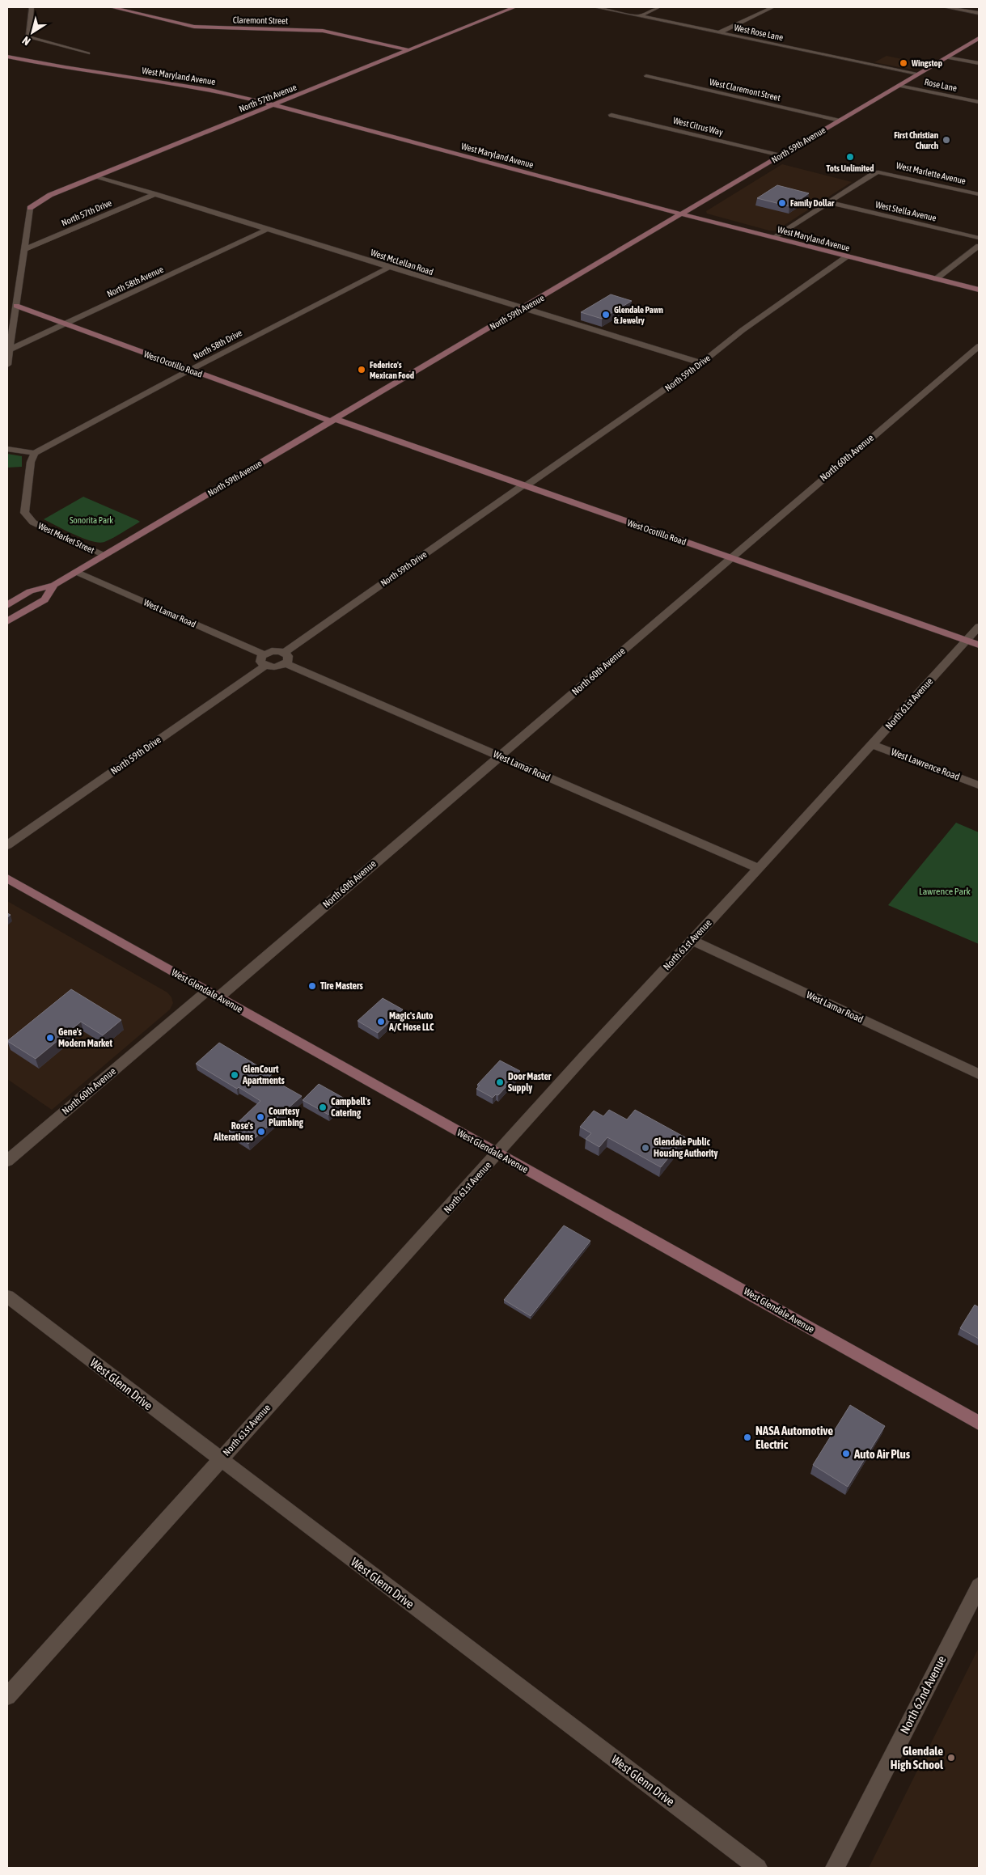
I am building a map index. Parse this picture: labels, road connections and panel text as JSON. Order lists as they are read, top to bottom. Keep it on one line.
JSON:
{"streets":{"street":["Claremont Street","West Rose Lane","West Maryland Avenue","Rose Lane","West Claremont Street","North 57th Avenue","West Citrus Way","North 59th Avenue","West Marlette Avenue","West Stella Avenue","North 57th Drive","West McLellan Road","North 58th Avenue","North 58th Drive","West Ocotillo Road","North 59th Drive","North 60th Avenue","West Market Street","West Lamar Road","North 61st Avenue","West Lawrence Road","West Glendale Avenue","West Glenn Drive","North 62nd Avenue"]},"crossings":[["Claremont Street","North 57th Avenue"],["West Rose Lane","North 59th Avenue"],["West Maryland Avenue","North 57th Avenue"],["West Maryland Avenue","North 59th Avenue"],["West Maryland Avenue","North 59th Drive"],["Rose Lane","North 59th Avenue"],["West Claremont Street","North 59th Avenue"],["North 57th Avenue","North 57th Drive"],["North 57th Avenue","West McLellan Road"],["West Citrus Way","North 59th Avenue"],["North 59th Avenue","West McLellan Road"],["North 59th Avenue","West Ocotillo Road"],["North 59th Avenue","West Market Street"],["North 59th Avenue","West Lamar Road"],["West Marlette Avenue","West Stella Avenue"],["North 57th Drive","West McLellan Road"],["West McLellan Road","North 58th Avenue"],["West McLellan Road","North 58th Drive"],["West McLellan Road","North 59th Drive"],["North 58th Avenue","West Ocotillo Road"],["North 58th Drive","West Ocotillo Road"],["North 58th Drive","West Market Street"],["West Ocotillo Road","North 59th Drive"],["West Ocotillo Road","North 60th Avenue"],["West Ocotillo Road","North 61st Avenue"],["North 59th Drive","West Lamar Road"],["North 60th Avenue","West Lamar Road"],["North 60th Avenue","West Glendale Avenue"],["West Lamar Road","North 61st Avenue"],["North 61st Avenue","West Lawrence Road"],["North 61st Avenue","West Glendale Avenue"],["North 61st Avenue","West Glenn Drive"]],"parks":["Sonorita Park","Lawrence Park"],"places":["Wingstop","First Christian Church","Tots Unlimited","Family Dollar","Glendale Pawn & Jewelry","Federico's Mexican Food","Tire Masters","Magic's Auto A/C Hose LLC","Gene's Modern Market","GlenCourt Apartments","Door Master Supply","Campbell's Catering","Courtesy Plumbing","Rose's Alterations","Glendale Public Housing Authority","NASA Automotive Electric","Auto Air Plus","Glendale High School"],"north":"bottom left"}
